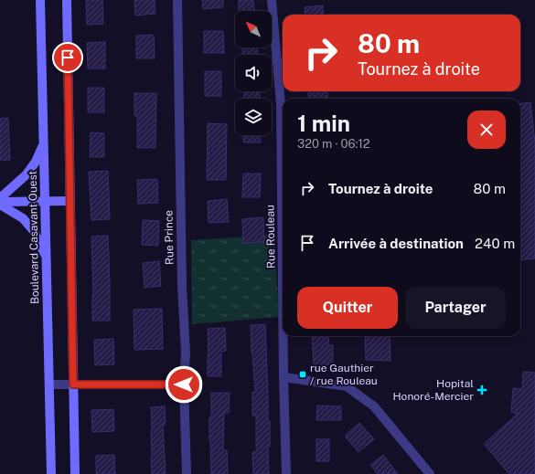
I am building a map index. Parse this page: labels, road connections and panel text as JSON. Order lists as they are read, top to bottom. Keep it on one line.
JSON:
{"streets":{"street":["Rue Rouleau","Boulevard Casavant Ouest","Rue Prince"]},"places":{"transit":["rue Gauthier / rue Rouleau"],"health":["Hopital Honoré-Mercier"]},"north":"top left","page":{"turn":["80 m","Tournez à droite"],"heading":["1 min","320 m · 06:12"],"list":[{"name":"Tournez à droite","value":"80 m"},{"name":"Arrivée à destination","value":"240 m"}],"buttons":["Quitter","Partager"]}}
